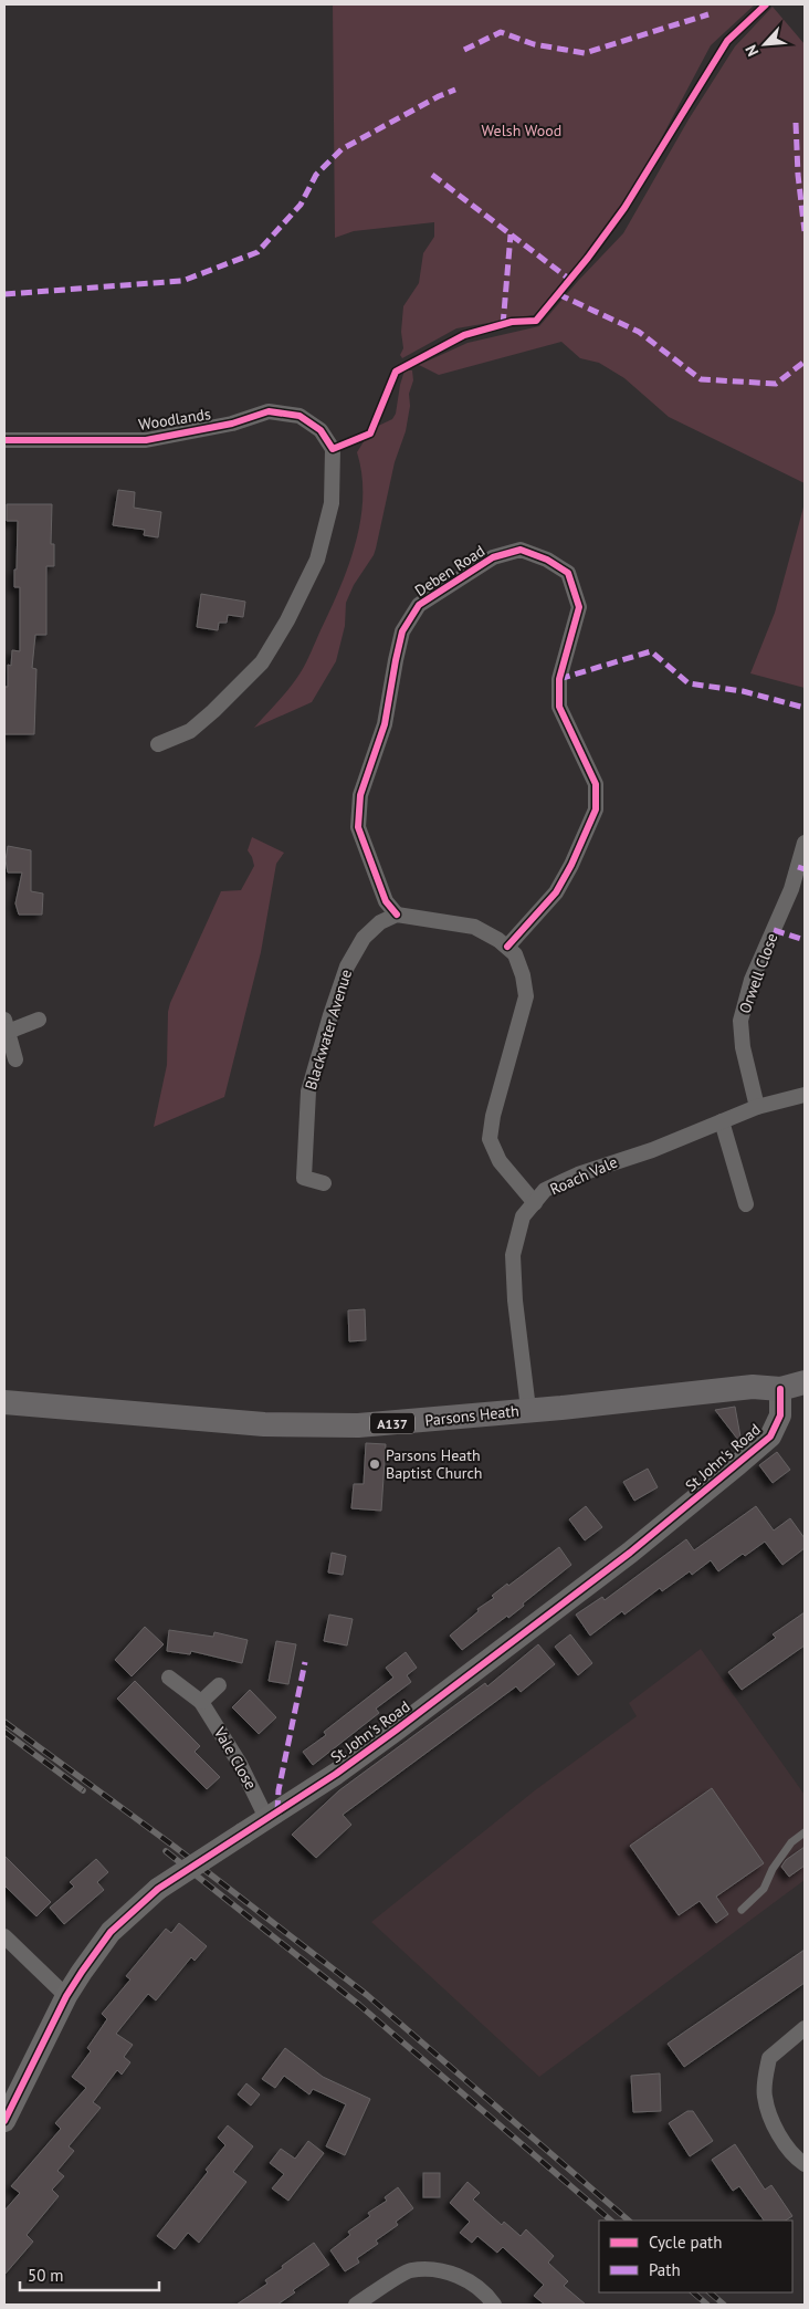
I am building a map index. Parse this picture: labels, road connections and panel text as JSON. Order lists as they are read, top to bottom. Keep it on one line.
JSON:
{"streets":{"main road":["Parsons Heath","A137"],"street":["Woodlands","Deben Road","Orwell Close","Blackwater Avenue","Roach Vale","St John's Road","Vale Close"]},"crossings":[["Deben Road","Blackwater Avenue"],["Orwell Close","Roach Vale"],["Roach Vale","Parsons Heath"],["Parsons Heath","St John's Road"],["St John's Road","Vale Close"]],"parks":["Welsh Wood"],"places":["Parsons Heath Baptist Church"],"legend":["Cycle path","Path"],"scale_bar":"50 m","north":"bottom left"}
